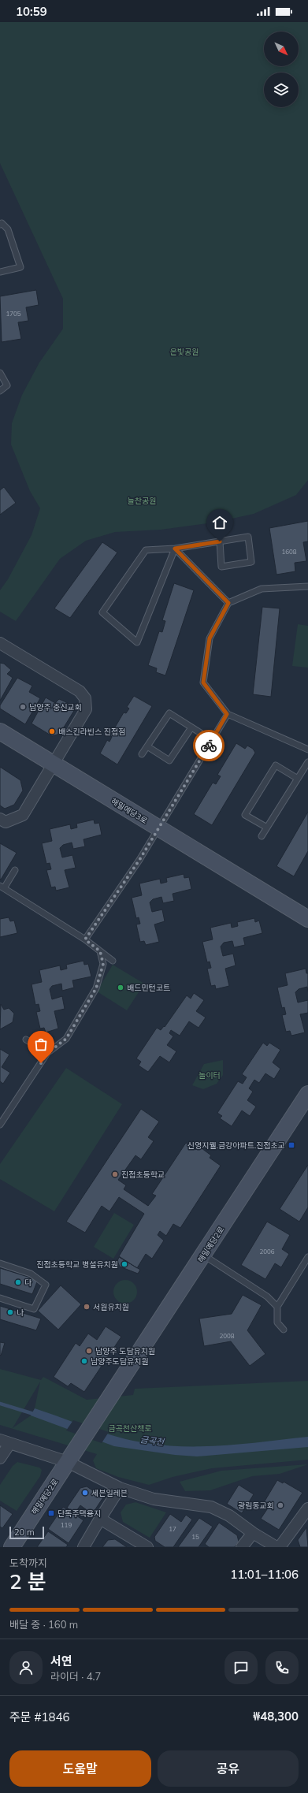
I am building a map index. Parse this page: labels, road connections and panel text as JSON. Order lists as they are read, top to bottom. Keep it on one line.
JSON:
{"streets":{"street":["해밀예당3로","해밀예당2로"]},"water":["금곡천"],"parks":["은빛공원","늘찬공원","놀이터","금곡천산책로"],"places":{"other":["남양주 충신교회","배스킨라빈스 진접점","배드민턴코트","진접초등학교","진접초등학교 병설유치원","다","서원유치원","나","남양주 도담유치원","남양주도담유치원","세븐일레븐","광림동교회"],"transit":["신영지웰.금강아파트.진접초교","단독주택용지"]},"house_numbers":["1705","1608","2006","2008","119","17","15"],"scale_bar":"20 m","north":"bottom right","page":{"status":"10:59","scale":"20 m","heading":["2 분","도착까지","11:01–11:06"],"panel":["서연","라이더 · 4.7","주문 #1846","₩48,300"],"bar":"배달 중 · 160 m","buttons":["도움말","공유"]}}
